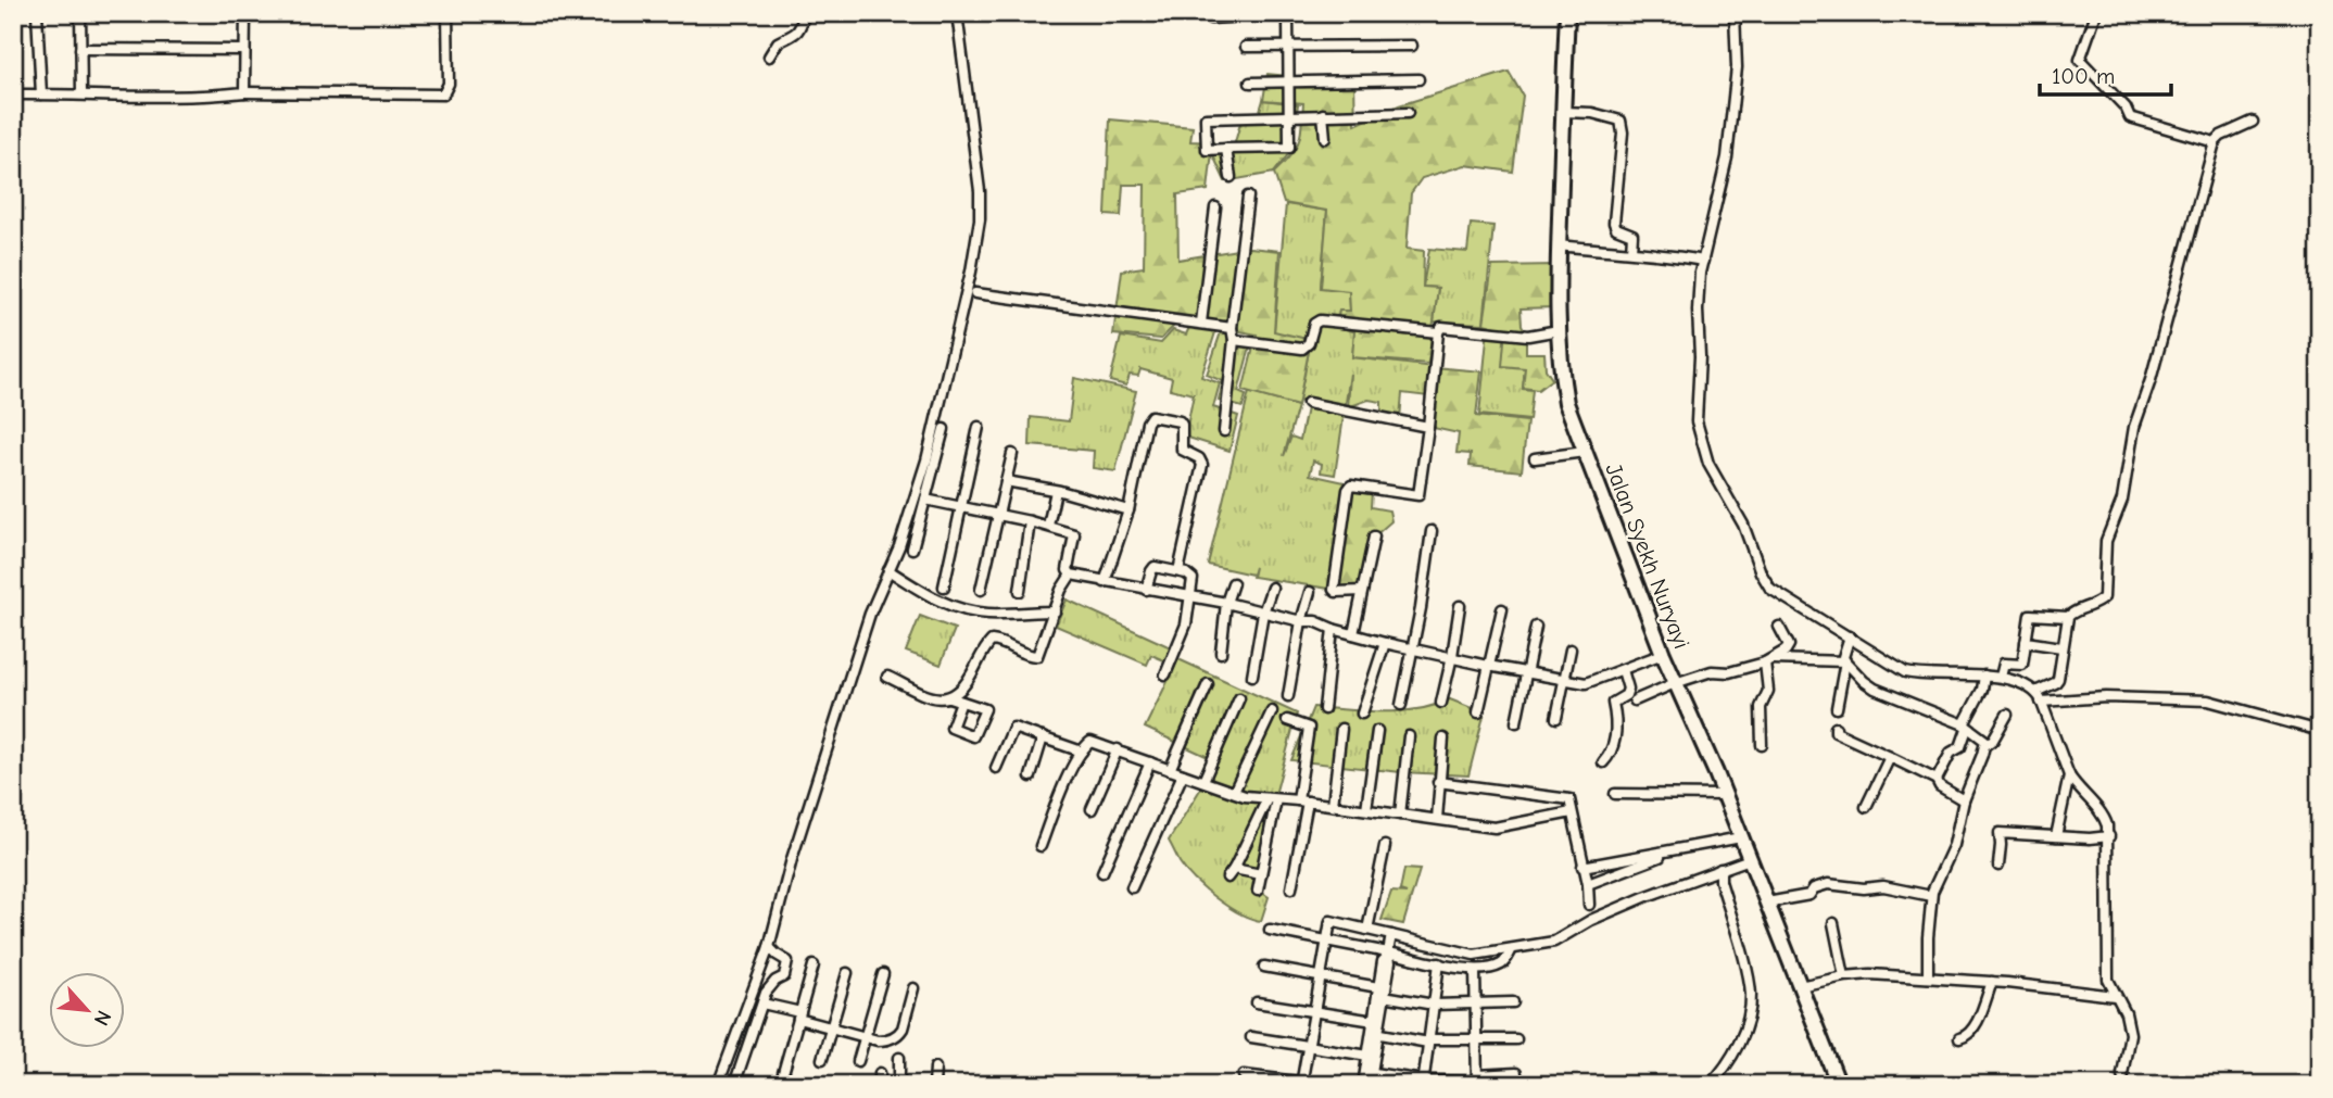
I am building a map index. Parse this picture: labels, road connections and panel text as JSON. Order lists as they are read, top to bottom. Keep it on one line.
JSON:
{"streets":{"main road":["Jalan Syekh Nuryayi"]},"scale_bar":"100 m","north":"bottom right"}
